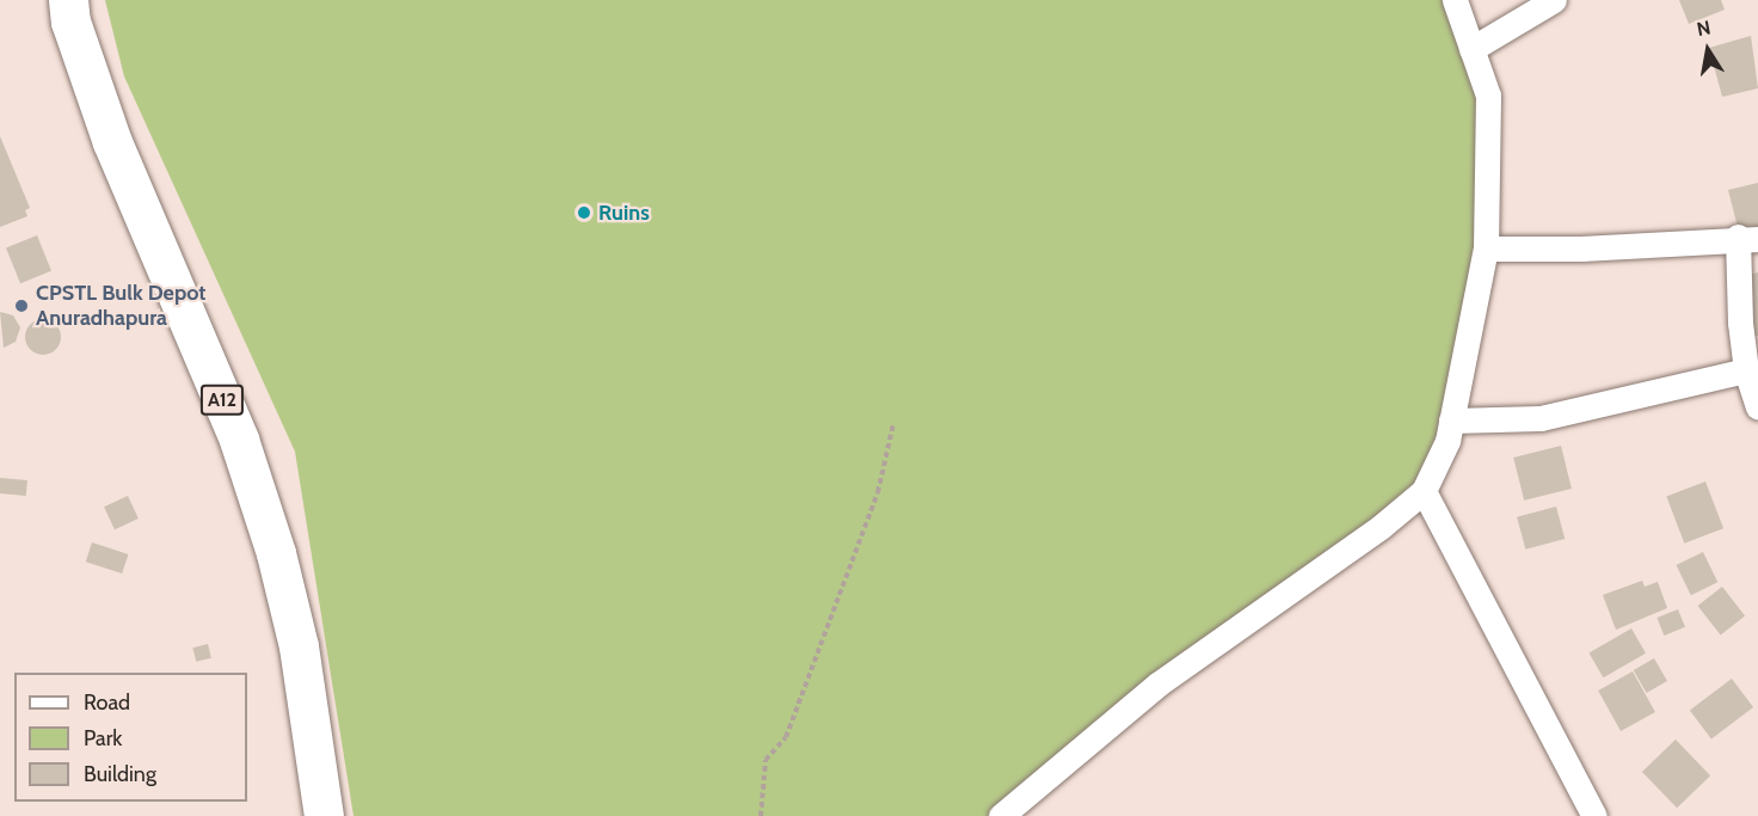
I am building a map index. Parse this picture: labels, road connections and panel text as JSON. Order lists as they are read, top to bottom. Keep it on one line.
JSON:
{"streets":{"highway":["A12"]},"places":["Ruins","CPSTL Bulk Depot Anuradhapura"],"legend":["Road","Park","Building"],"north":"top"}
